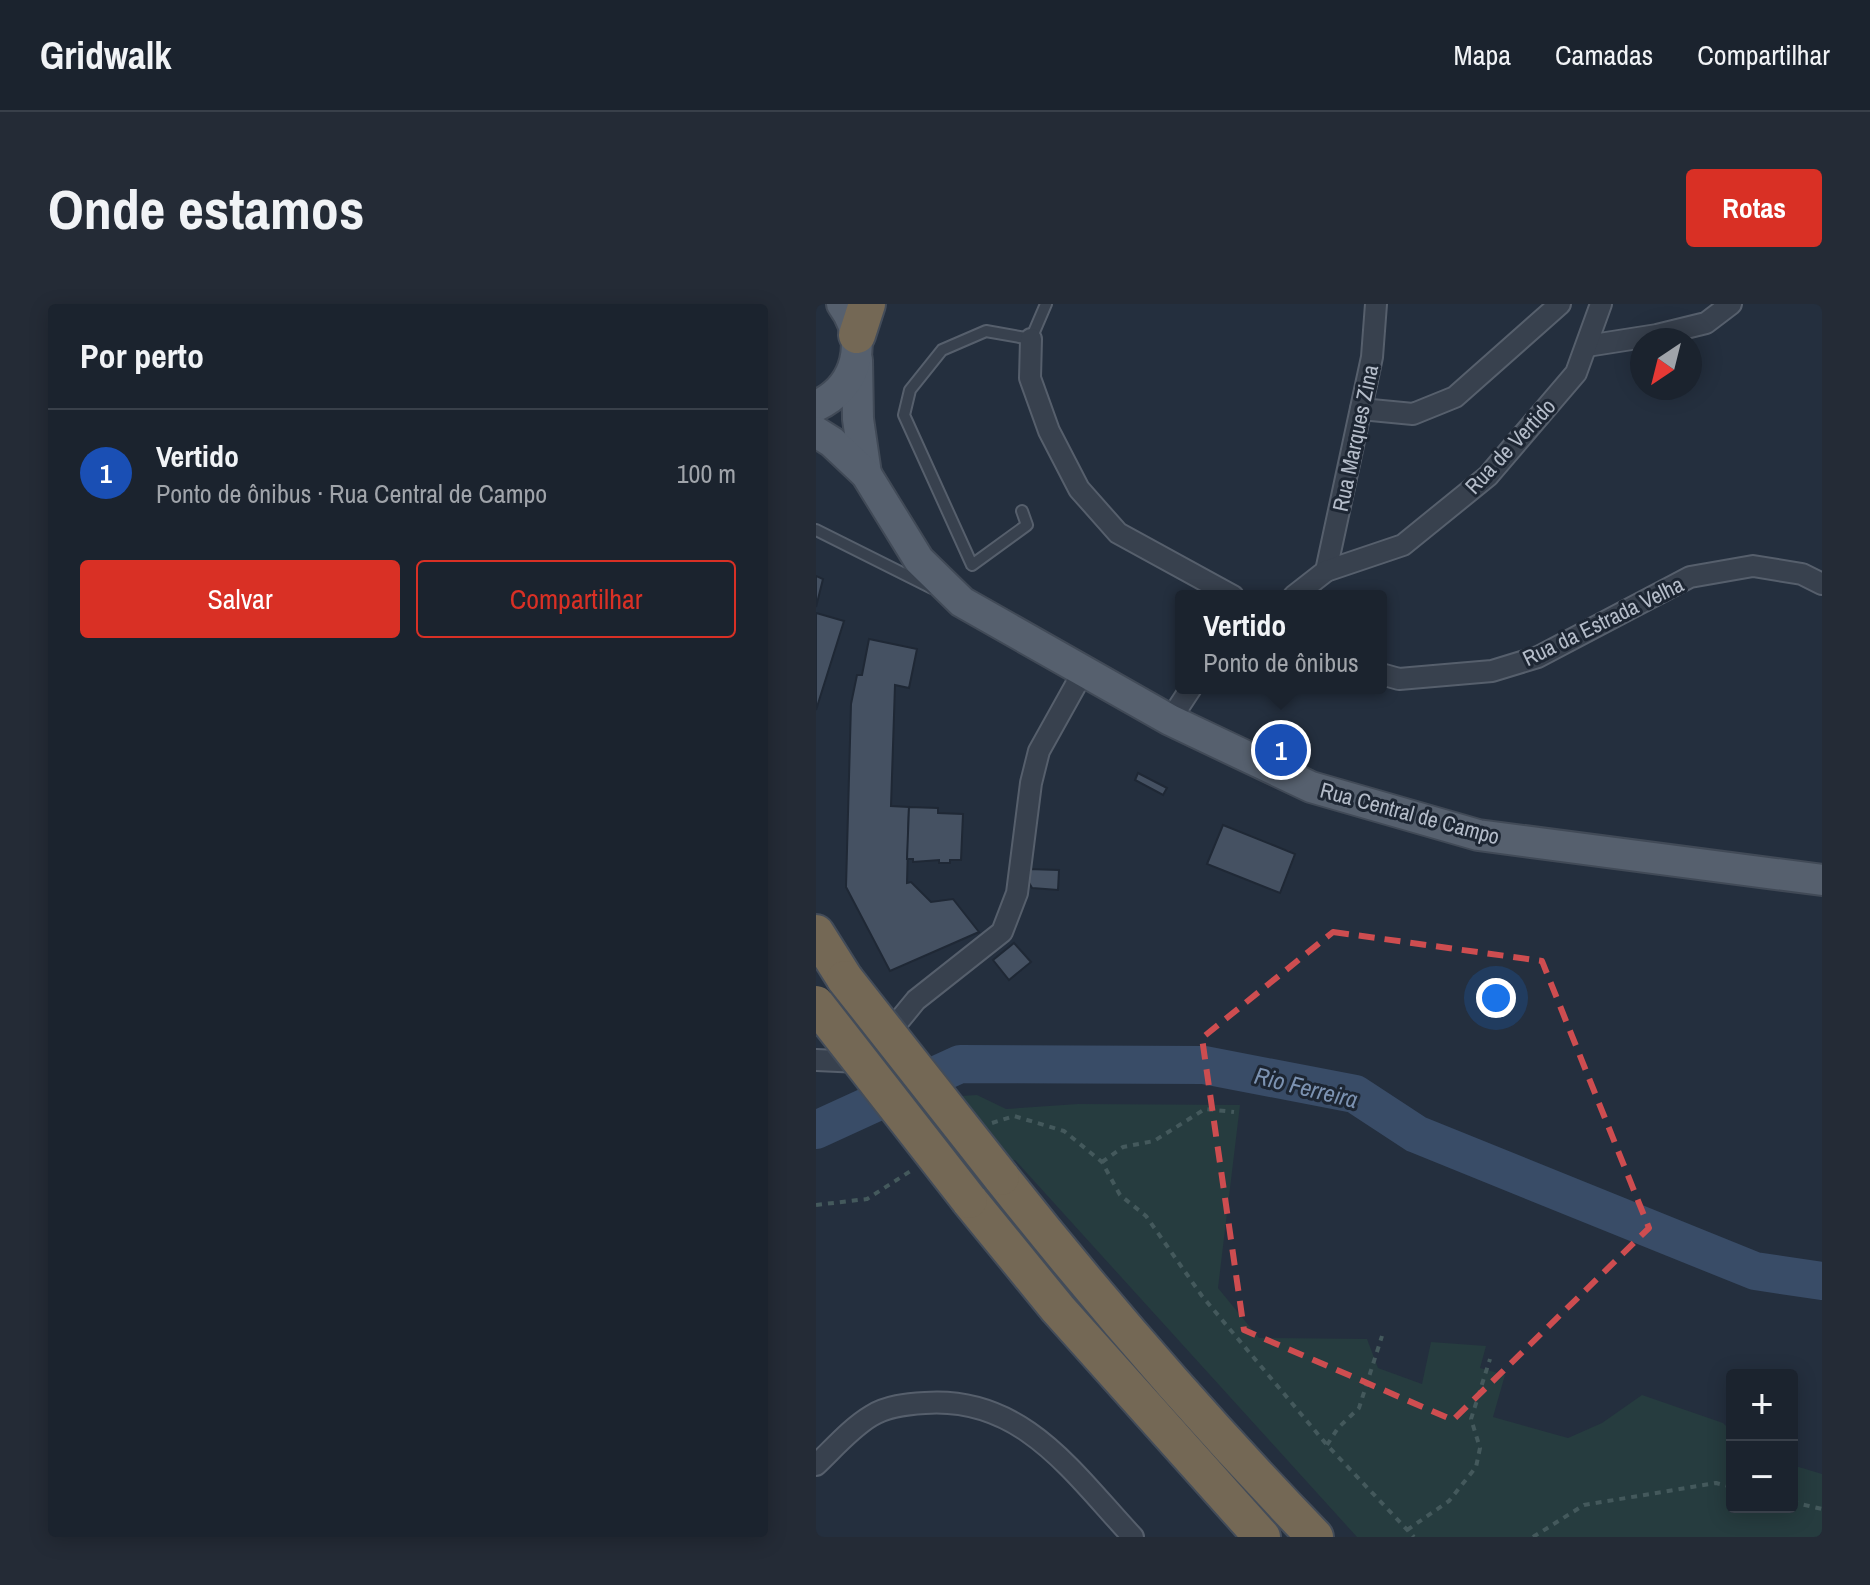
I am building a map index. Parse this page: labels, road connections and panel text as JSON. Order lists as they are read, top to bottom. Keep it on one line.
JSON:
{"streets":{"main road":["Rua Central de Campo"],"street":["Rua Marques Zina","Rua de Vertido","Rua da Estrada Velha"]},"crossings":[["Rua Marques Zina","Rua de Vertido"]],"water":["Rio Ferreira"],"north":"bottom left","page":{"header":"Gridwalk","nav":["Mapa","Camadas","Compartilhar"],"buttons":["Rotas",["Salvar","Compartilhar"]],"title":"Onde estamos","heading":"Por perto","list":[{"mark":"1","name":"Vertido","note":"Ponto de ônibus · Rua Central de Campo","value":"100 m"}],"popup":["Vertido","Ponto de ônibus"],"pins":"1","map_buttons":["+","−"]}}
